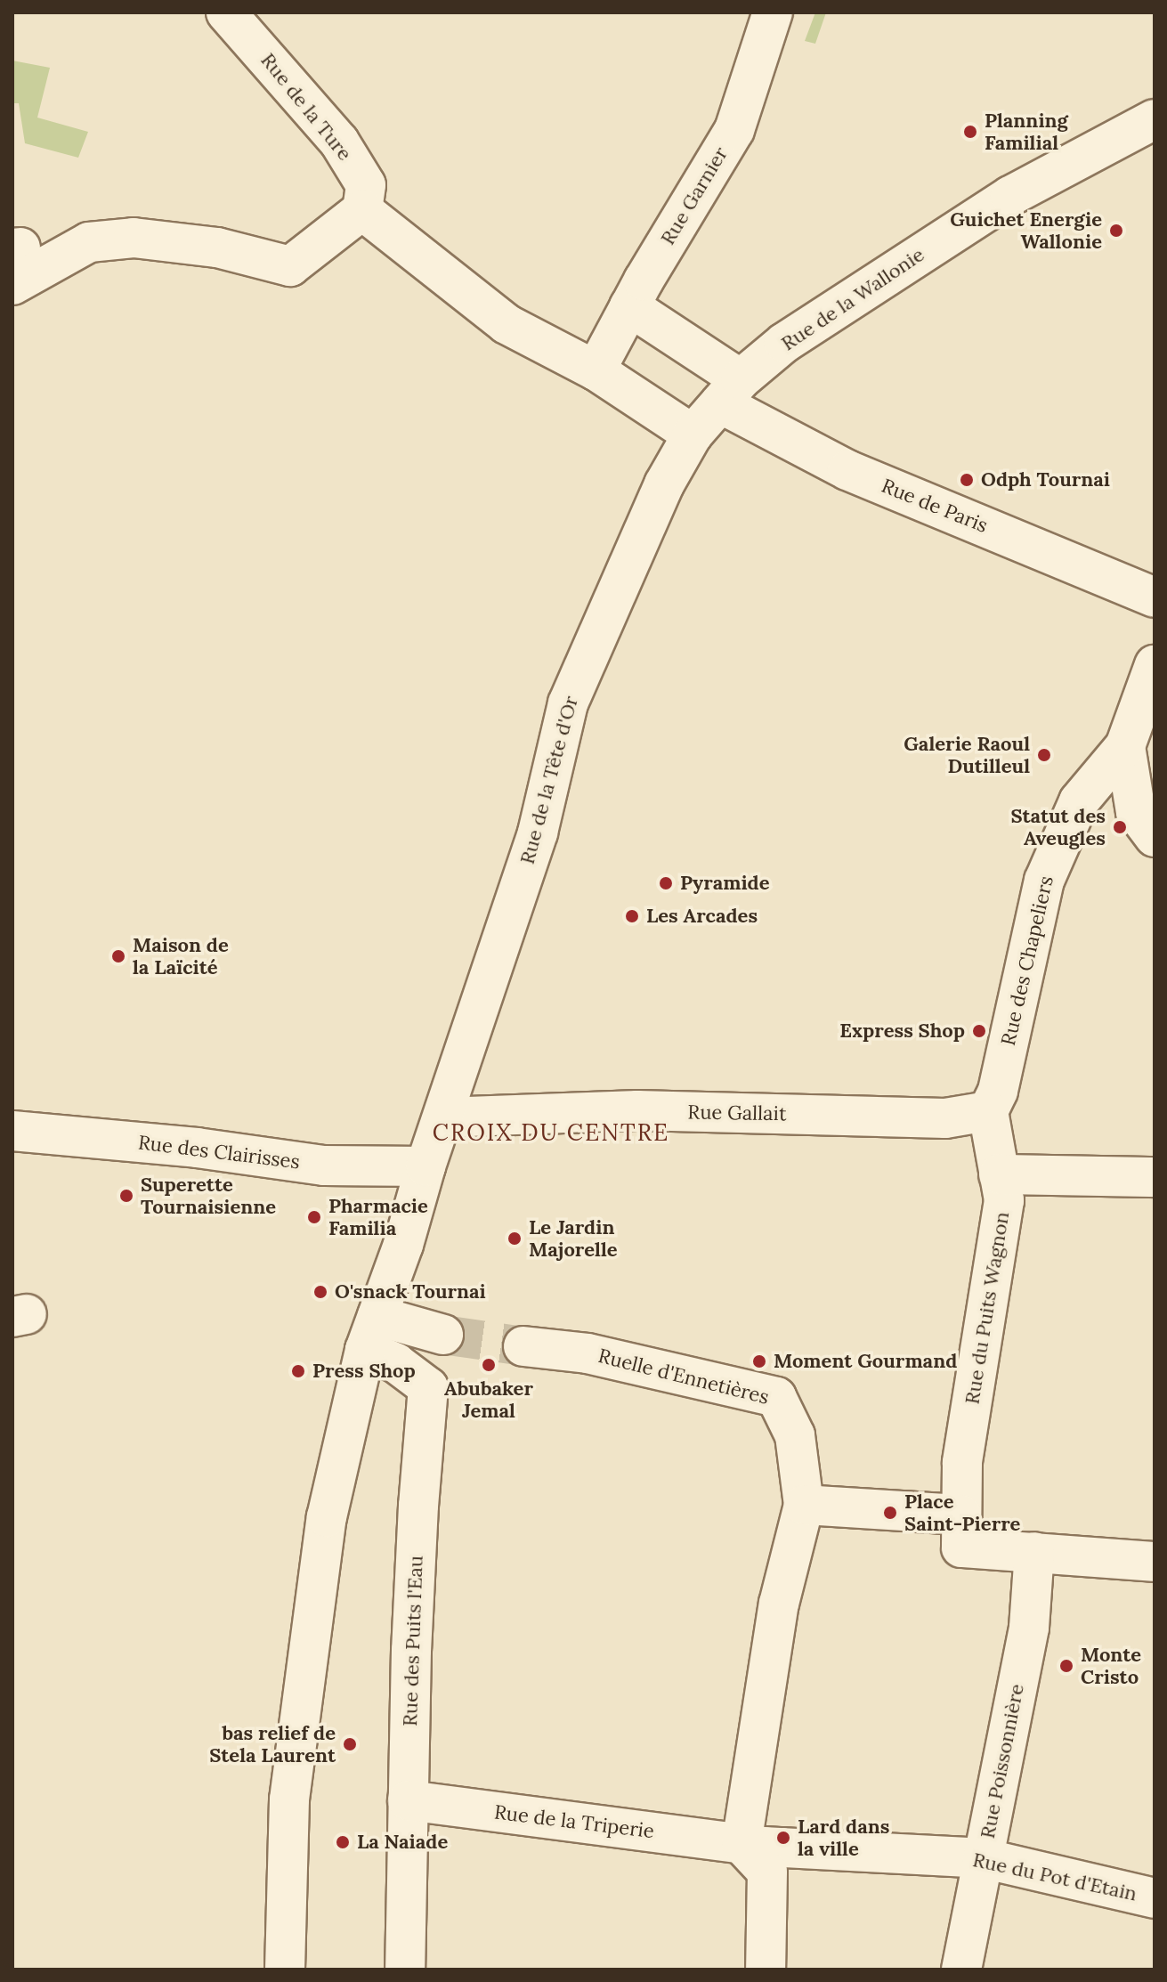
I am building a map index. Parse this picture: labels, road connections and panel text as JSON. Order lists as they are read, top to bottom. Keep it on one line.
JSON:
{"streets":{"street":["Rue de la Ture","Rue Garnier","Rue de la Wallonie","Rue de Paris","Rue de la Tête d'Or","Rue des Chapeliers","Rue Gallait","Rue des Clairisses","Rue du Puits Wagnon","Ruelle d'Ennetières","Rue des Puits l'Eau","Rue Poissonnière","Rue de la Triperie","Rue du Pot d'Etain"]},"crossings":[["Rue Garnier","Rue de Paris"],["Rue de la Wallonie","Rue de Paris"],["Rue de la Wallonie","Rue de la Tête d'Or"],["Rue de Paris","Rue de la Tête d'Or"],["Rue de la Tête d'Or","Rue Gallait"],["Rue de la Tête d'Or","Rue des Clairisses"],["Rue des Chapeliers","Rue Gallait"],["Rue des Chapeliers","Rue du Puits Wagnon"],["Rue Gallait","Rue du Puits Wagnon"],["Rue des Puits l'Eau","Rue de la Triperie"],["Rue Poissonnière","Rue du Pot d'Etain"],["Rue de la Triperie","Rue du Pot d'Etain"]],"districts":["CROIX DU CENTRE"],"places":["Planning Familial","Guichet Energie Wallonie","Odph Tournai","Galerie Raoul Dutilleul","Statut des Aveugles","Pyramide","Les Arcades","Maison de la Laïcité","Express Shop","Superette Tournaisienne","Pharmacie Familia","Le Jardin Majorelle","O'snack Tournai","Moment Gourmand","Abubaker Jemal","Press Shop","Place Saint-Pierre","Monte Cristo","bas relief de Stela Laurent","Lard dans la ville","La Naiade"]}
